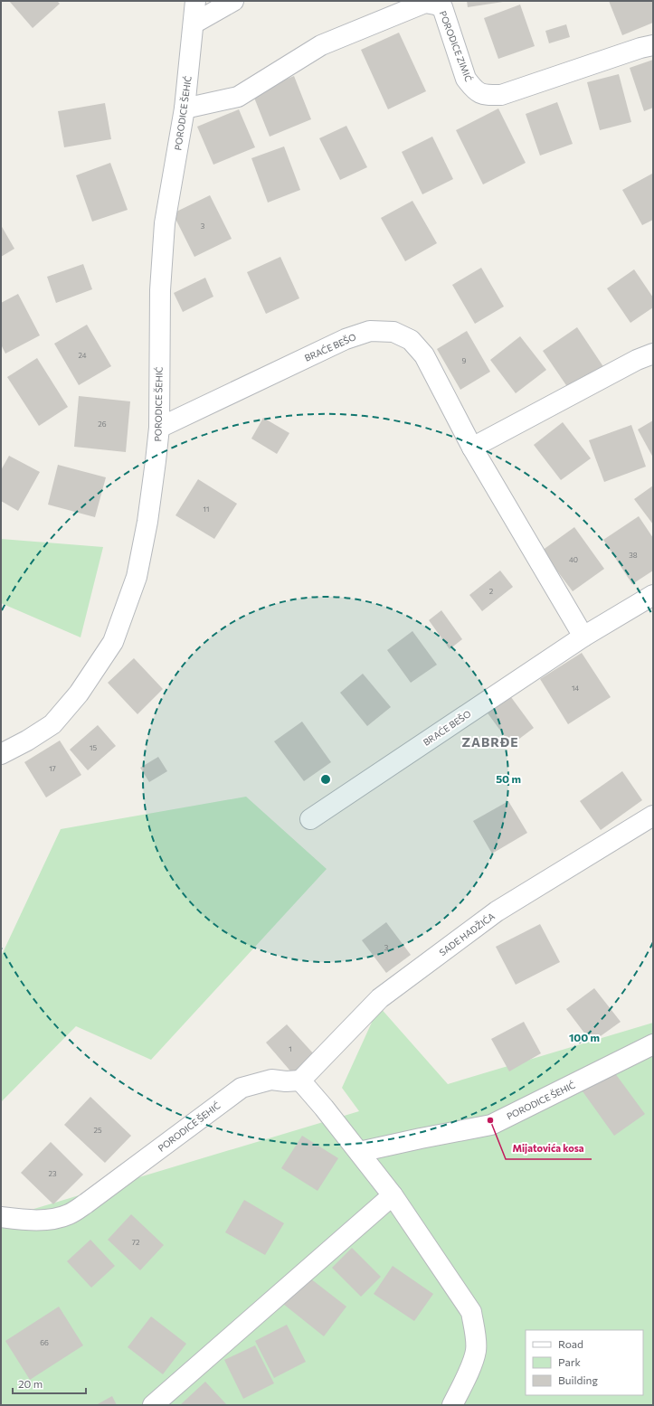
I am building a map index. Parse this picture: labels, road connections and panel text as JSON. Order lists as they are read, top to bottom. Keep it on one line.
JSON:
{"streets":{"street":["PORODICE ZIMIĆ","PORODICE ŠEHIĆ","BRAĆE BEŠO","SADE HADŽIĆA"]},"crossings":[["PORODICE ZIMIĆ","PORODICE ŠEHIĆ"],["PORODICE ŠEHIĆ","BRAĆE BEŠO"],["PORODICE ŠEHIĆ","SADE HADŽIĆA"]],"districts":["ZABRĐE"],"places":["Mijatovića kosa"],"house_numbers":["3","24","9","26","11","38","40","2","14","15","17","3","1","25","23","72","66"],"legend":["Road","Park","Building"],"scale_bar":"20 m","rings":["50 m","100 m"]}
